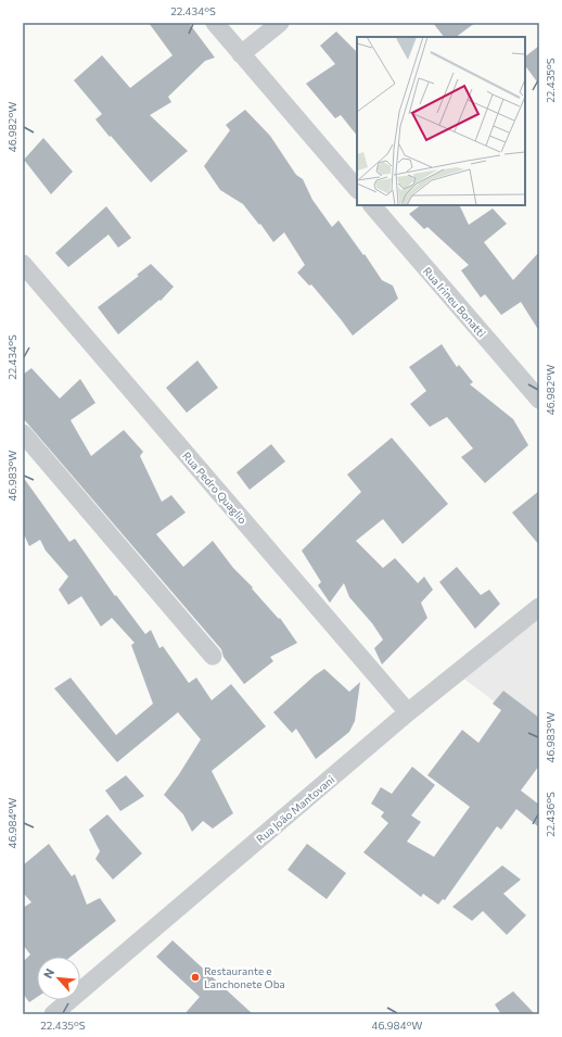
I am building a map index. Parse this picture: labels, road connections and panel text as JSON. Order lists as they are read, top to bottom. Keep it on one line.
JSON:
{"streets":{"street":["Rua Irineu Bonatti","Rua Pedro Quaglio","Rua João Mantovani"]},"crossings":[["Rua Pedro Quaglio","Rua João Mantovani"]],"places":["Restaurante e Lanchonete Oba"],"north":"top left","coordinates":["22.434°S","22.435°S","46.982°W","46.983°W","22.436°S","46.984°W"]}
